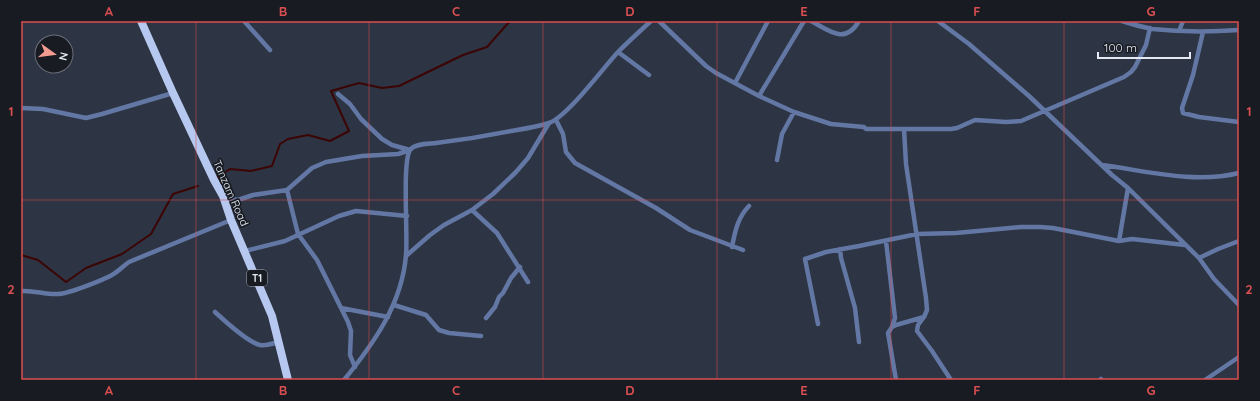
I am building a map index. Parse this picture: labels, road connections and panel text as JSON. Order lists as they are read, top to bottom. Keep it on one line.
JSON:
{"streets":{"highway":["Tanzam Road","T1"]},"scale_bar":"100 m","north":"right","grid":{"columns":["A","B","C","D","E","F","G"],"rows":["1","2"]}}
